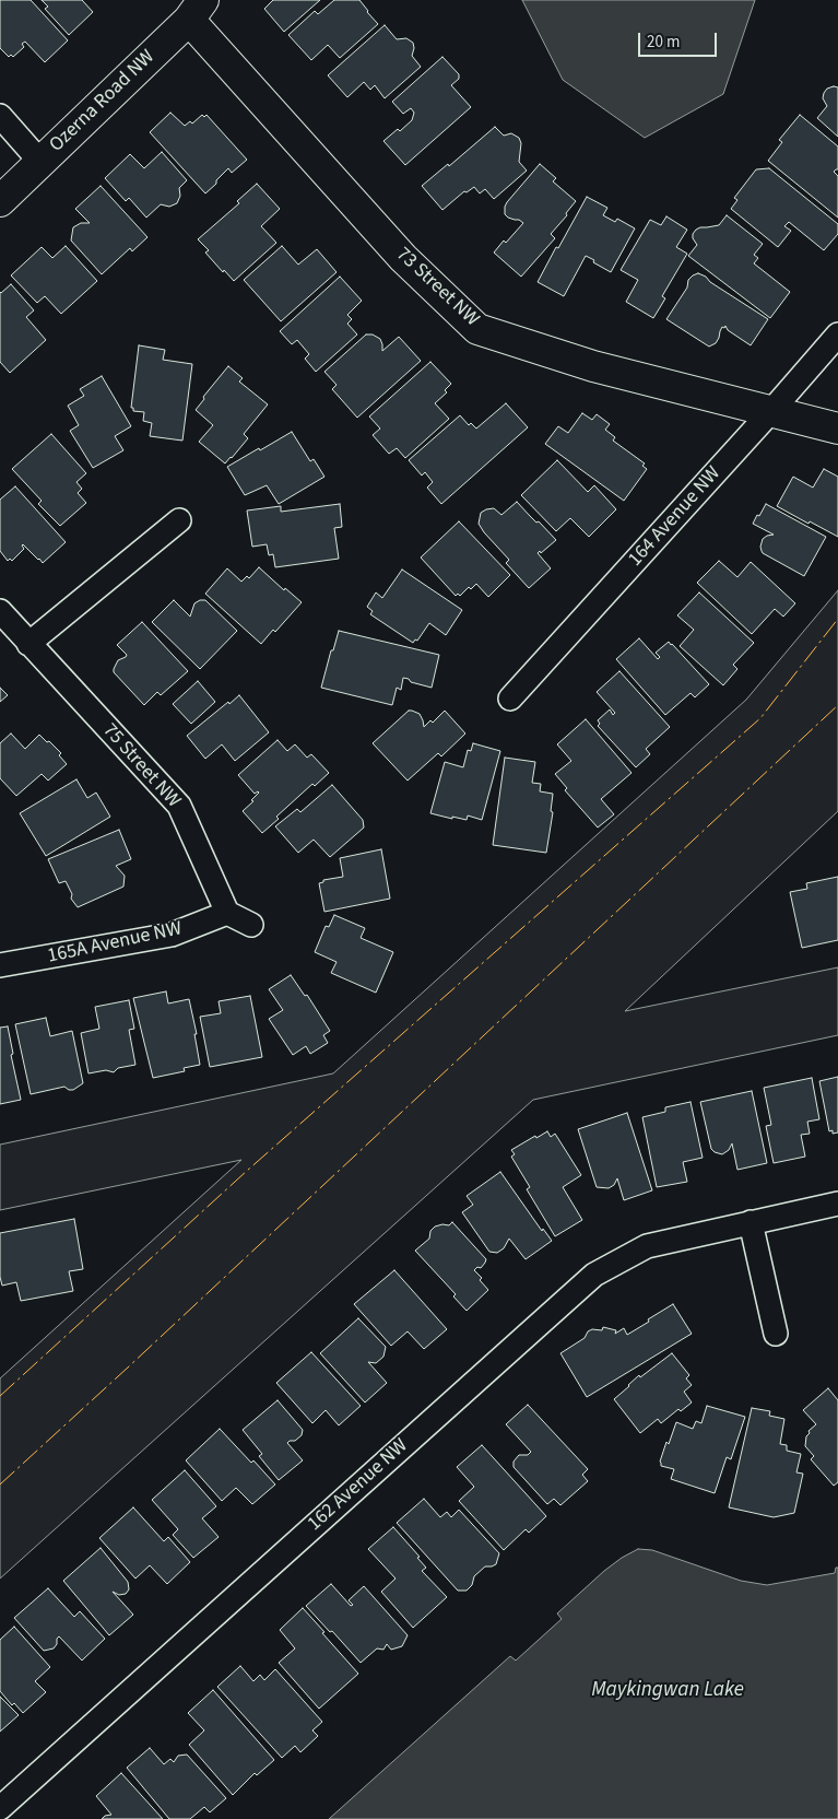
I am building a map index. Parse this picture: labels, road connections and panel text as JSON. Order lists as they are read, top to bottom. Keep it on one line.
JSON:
{"streets":{"street":["Ozerna Road NW","73 Street NW","164 Avenue NW","75 Street NW","165A Avenue NW","162 Avenue NW"]},"crossings":[["Ozerna Road NW","73 Street NW"],["73 Street NW","164 Avenue NW"],["75 Street NW","165A Avenue NW"]],"water":["Maykingwan Lake"],"scale_bar":"20 m"}
